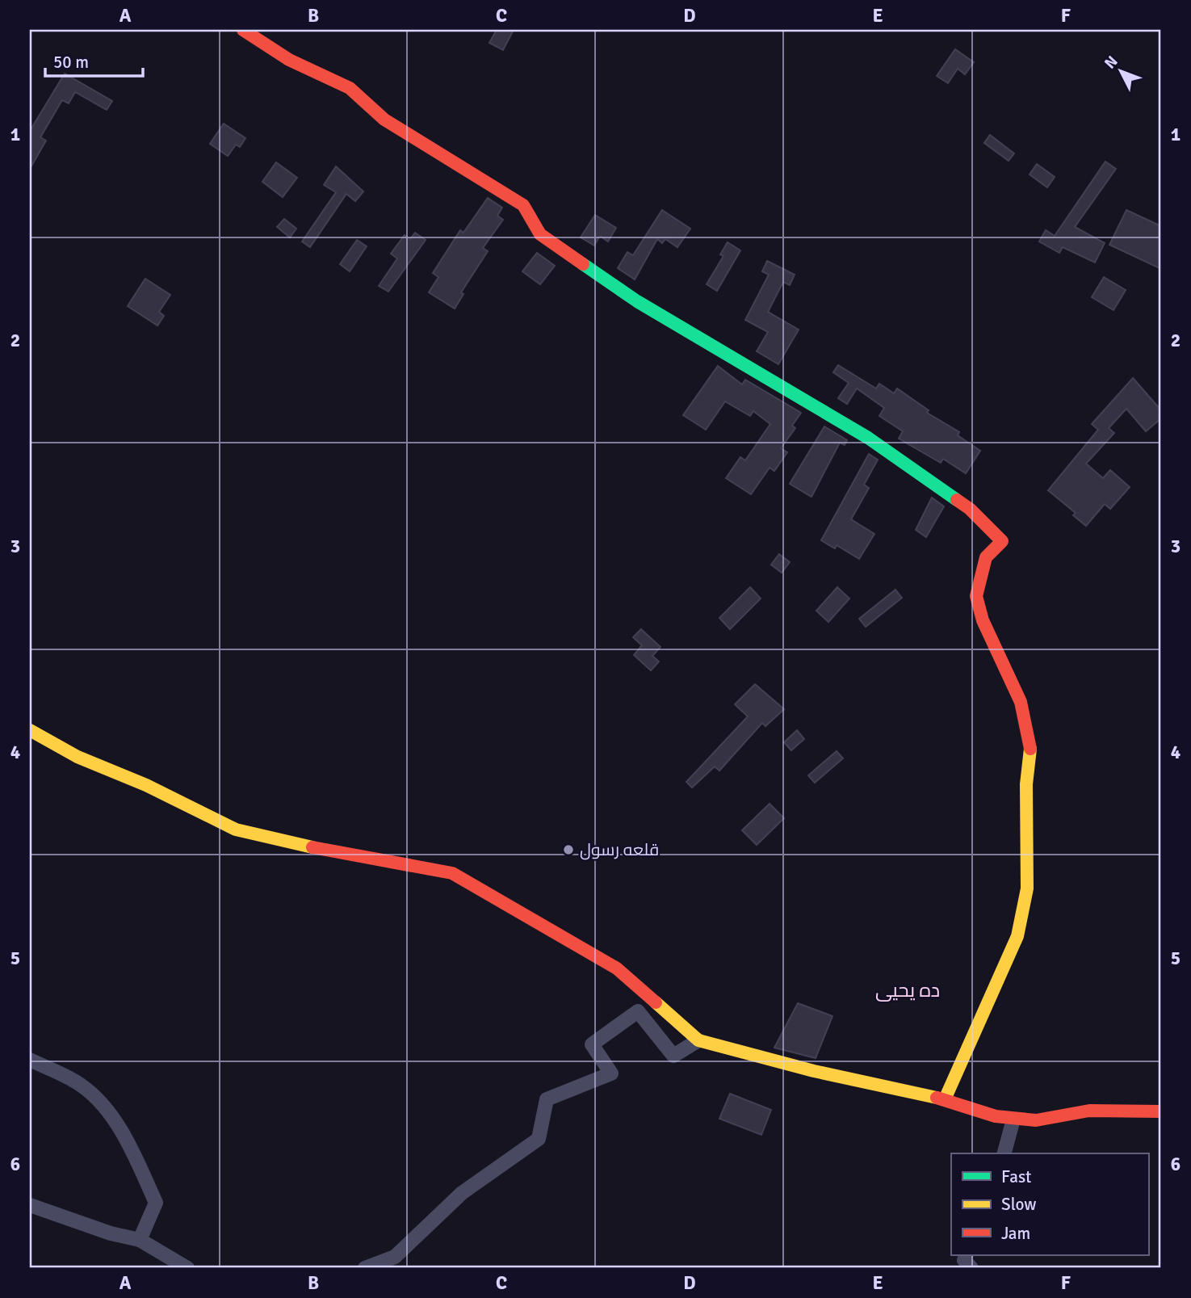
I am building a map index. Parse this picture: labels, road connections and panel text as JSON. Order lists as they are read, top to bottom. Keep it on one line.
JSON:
{"districts":["ده یحیی"],"places":["قلعه رسول"],"legend":["Fast","Slow","Jam"],"scale_bar":"50 m","north":"top left","grid":{"columns":["A","B","C","D","E","F"],"rows":["1","2","3","4","5","6"]}}
